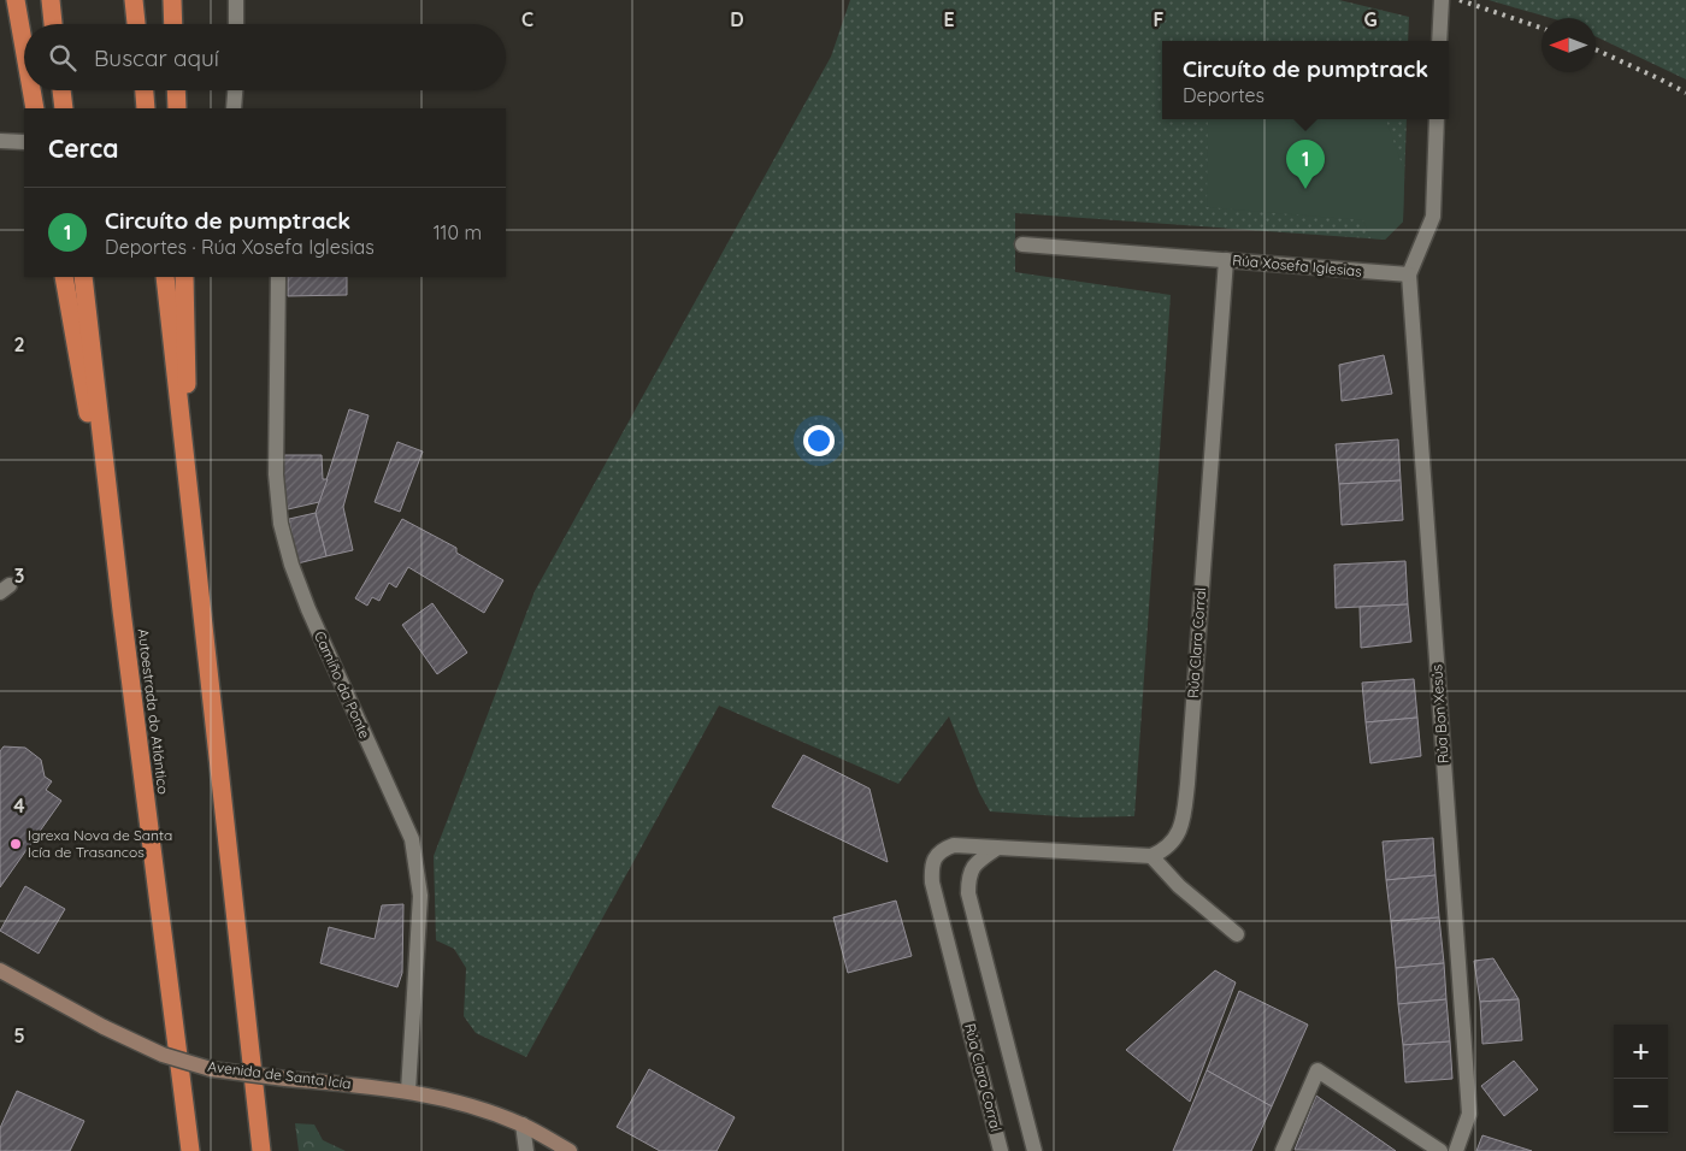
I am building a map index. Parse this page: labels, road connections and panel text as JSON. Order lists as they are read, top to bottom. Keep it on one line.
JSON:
{"streets":{"highway":["Autoestrada do Atlántico"],"street":["Rúa Xosefa Iglesias","Rúa Clara Corral","Camiño da Ponte","Rúa Bon Xesús","Avenida de Santa Icía"]},"crossings":[["Rúa Xosefa Iglesias","Rúa Clara Corral"],["Rúa Xosefa Iglesias","Rúa Bon Xesús"],["Camiño da Ponte","Avenida de Santa Icía"]],"places":["Igrexa Nova de Santa Icía de Trasancos"],"north":"left","page":{"search":"Buscar aquí","popup":["Circuíto de pumptrack","Deportes"],"heading":"Cerca","pins":"1","list":[{"mark":"1","name":"Circuíto de pumptrack","note":"Deportes · Rúa Xosefa Iglesias","value":"110 m"}],"map_buttons":["+","−"]},"grid":{"columns":["C","D","E","F","G"],"rows":["2","3","4","5"]}}
